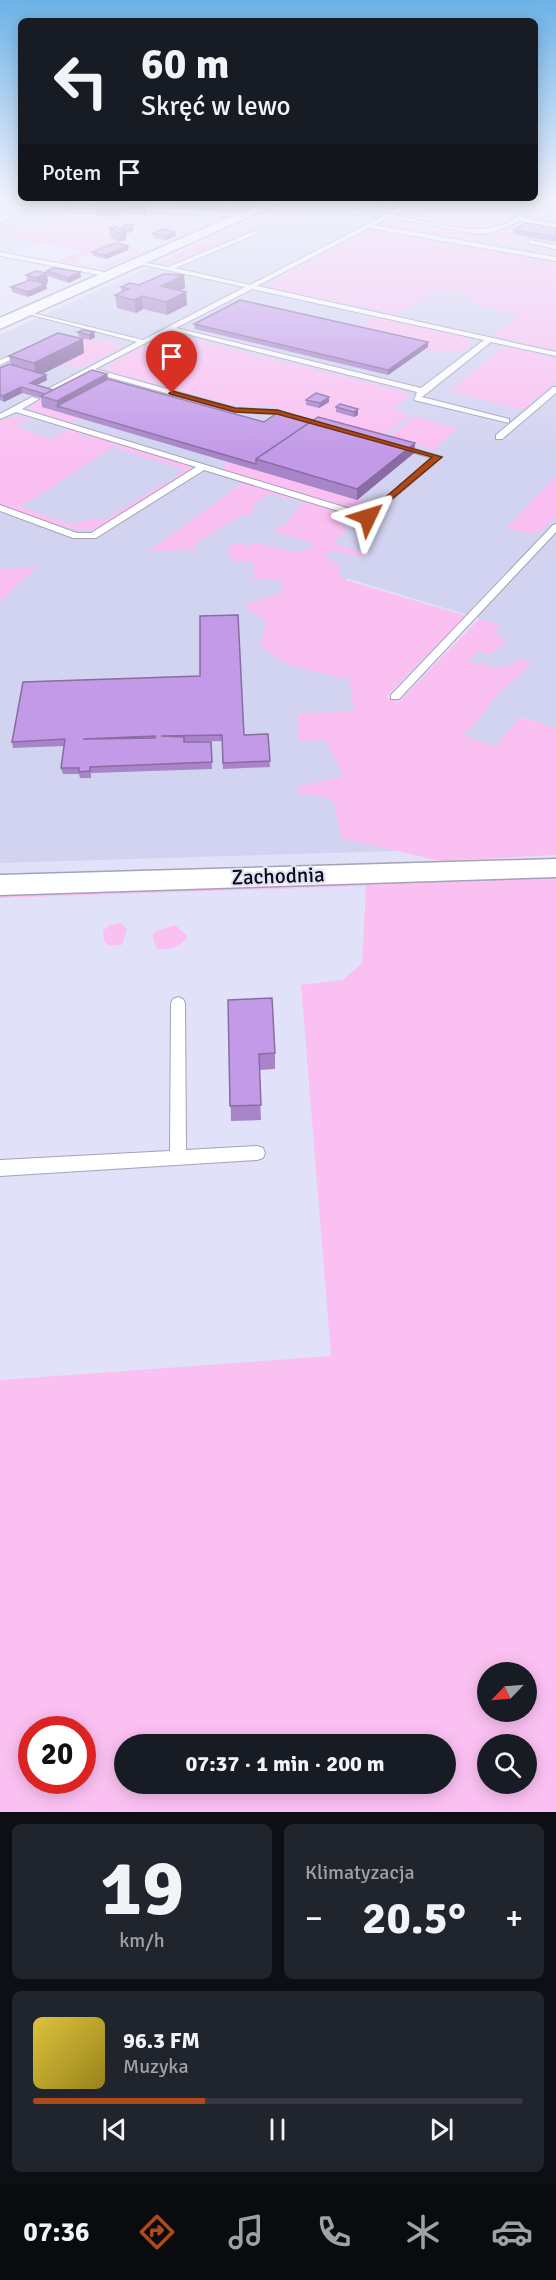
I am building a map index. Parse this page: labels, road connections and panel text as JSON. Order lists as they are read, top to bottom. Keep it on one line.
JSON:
{"streets":{"street":["Zachodnia"]},"north":"bottom left","page":{"turn":["60 m","Skręć w lewo"],"then":"Potem","limit":"20","trip":"07:37 · 1 min · 200 m","tile":[["19","km/h"],"Klimatyzacja"],"heat":["−","20.5°","+"],"song":["96.3 FM","Muzyka"],"tabs":"07:36"}}
